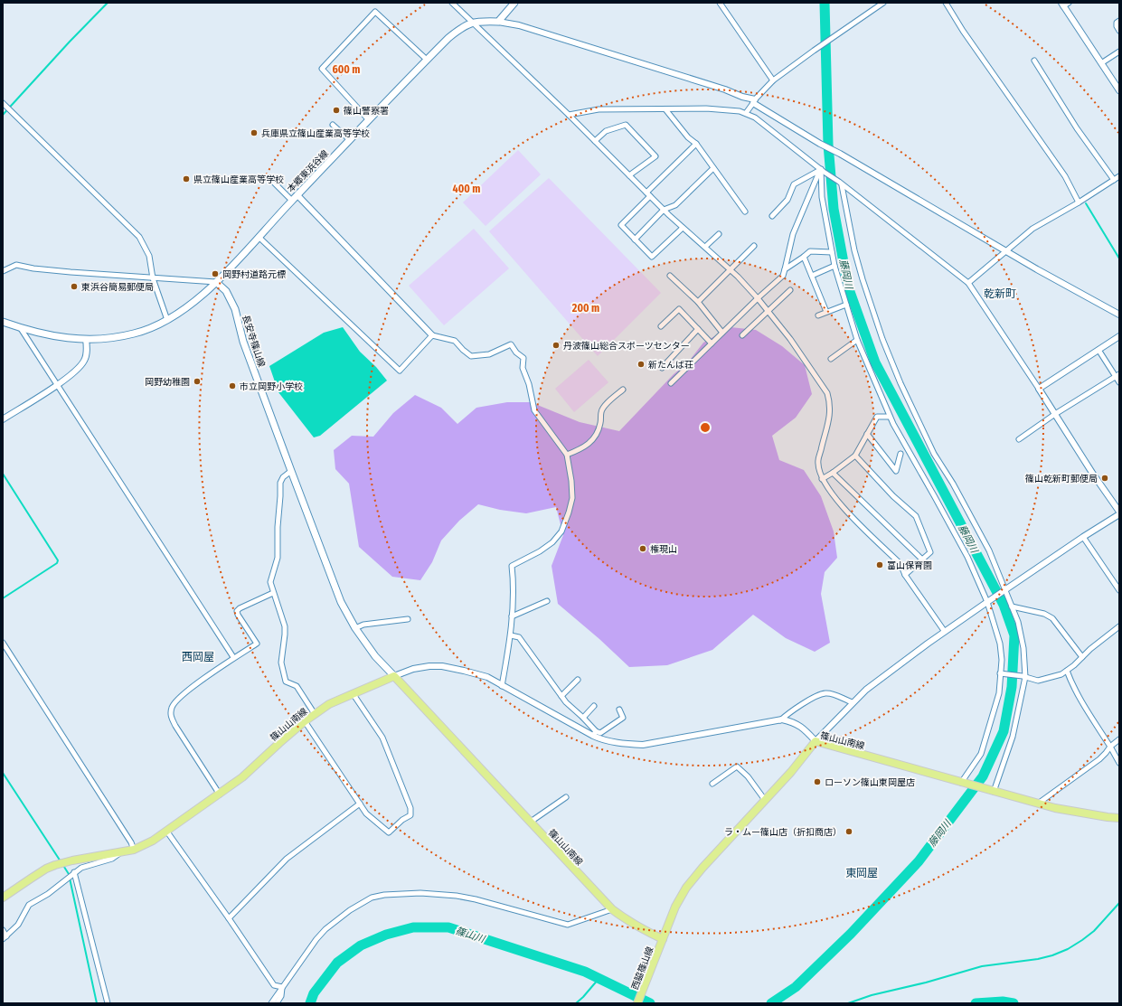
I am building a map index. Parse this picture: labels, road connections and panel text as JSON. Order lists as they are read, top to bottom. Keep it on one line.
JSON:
{"streets":{"main road":["本郷東浜谷線","長安寺篠山線","篠山山南線","西脇篠山線"]},"crossings":[["本郷東浜谷線","長安寺篠山線"],["長安寺篠山線","篠山山南線"],["篠山山南線","西脇篠山線"]],"districts":["乾新町","西岡屋","東岡屋"],"water":["藤岡川","篠山川"],"places":["篠山警察署","兵庫県立篠山産業高等学校","県立篠山産業高等学校","岡野村道路元標","東浜谷簡易郵便局","丹波篠山総合スポーツセンター","新たんば荘","岡野幼稚園","市立岡野小学校","篠山乾新町郵便局","権現山","富山保育園","ローソン篠山東岡屋店","ラ・ムー篠山店（折扣商店）"],"rings":["600 m","400 m","200 m"]}
